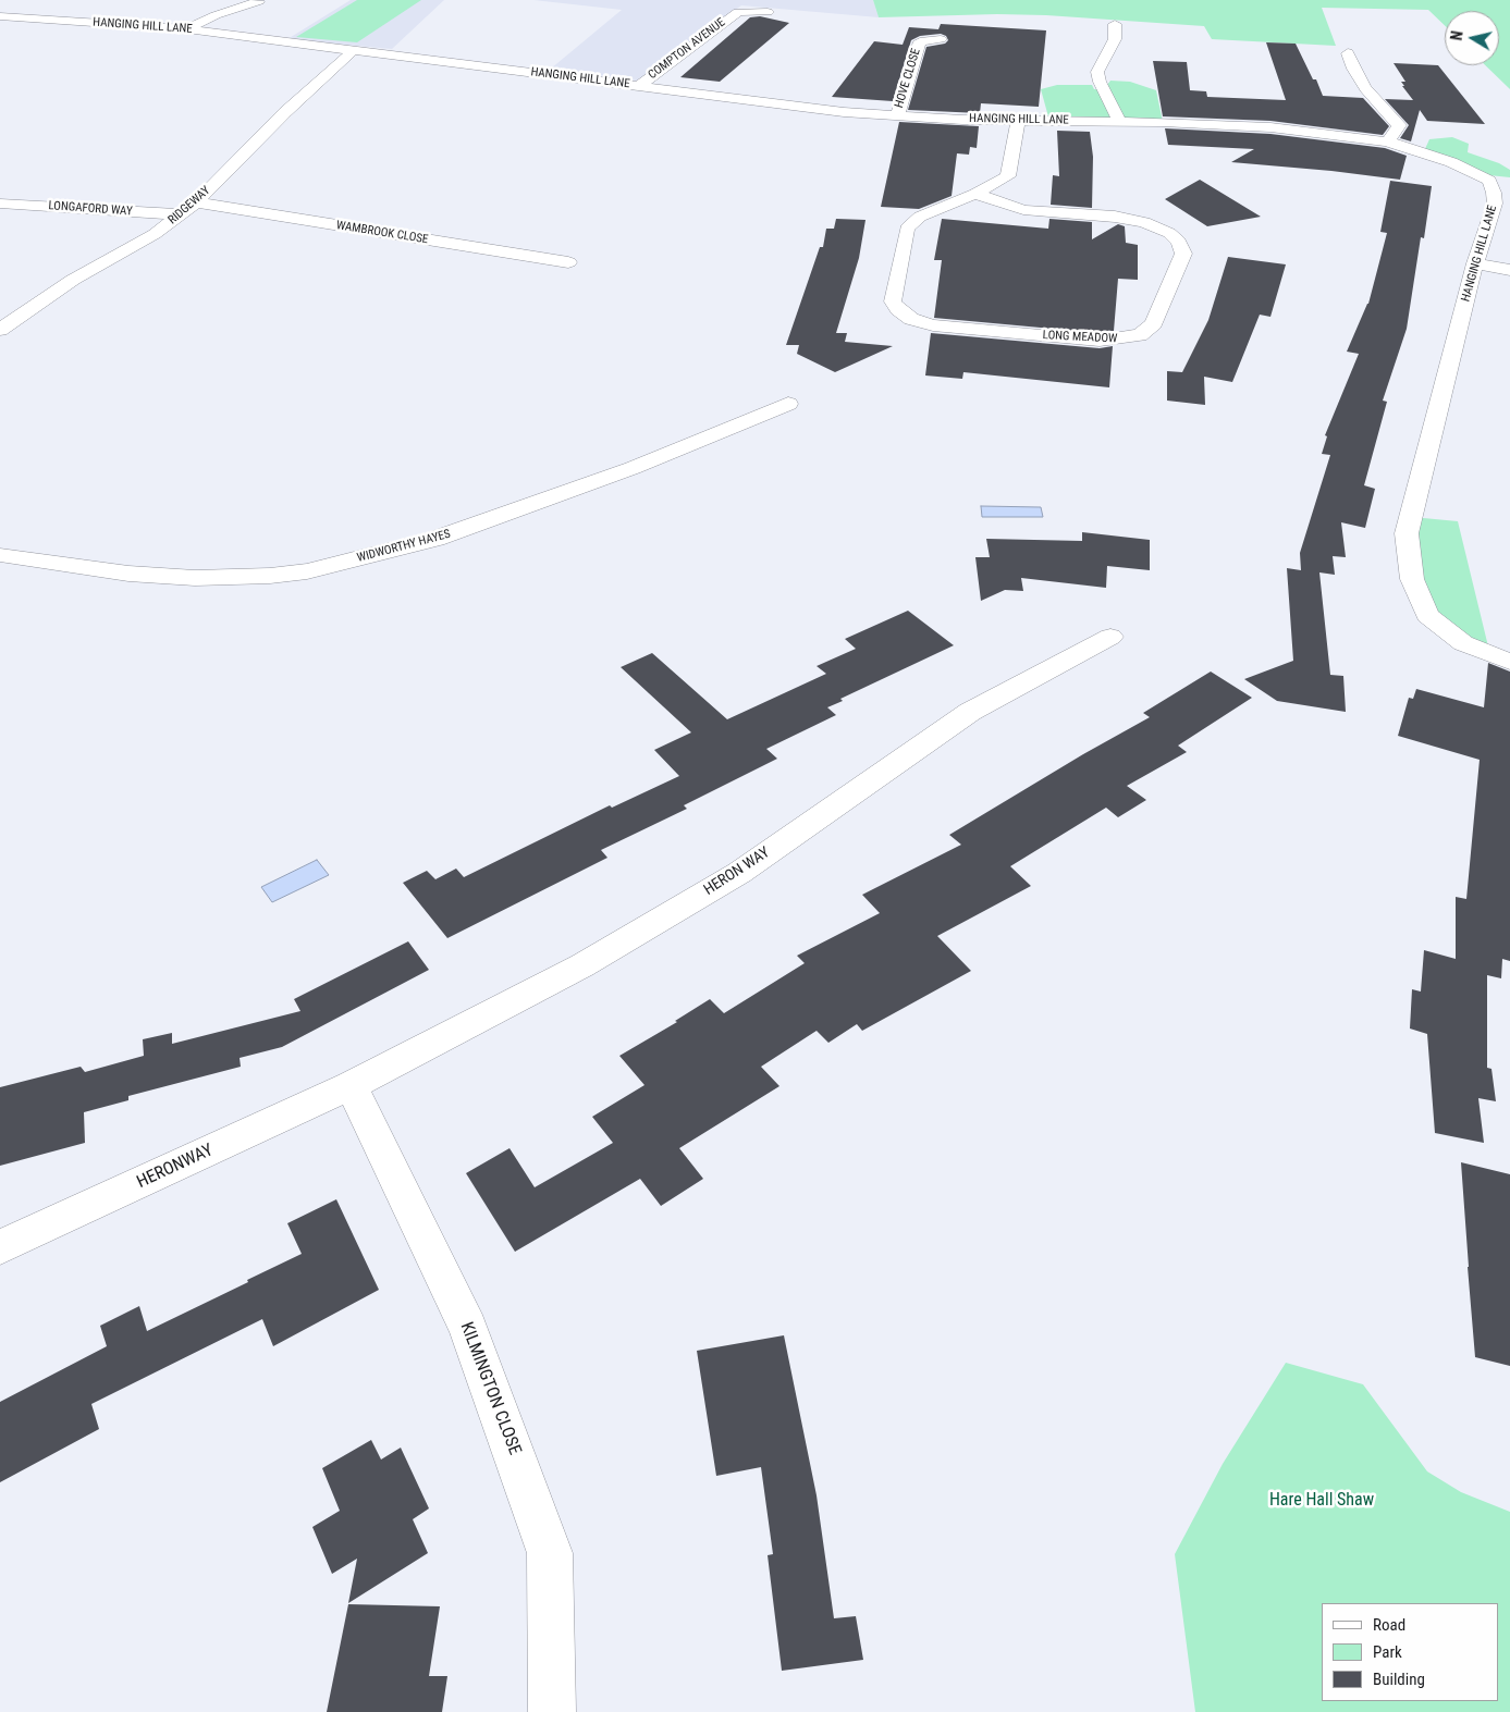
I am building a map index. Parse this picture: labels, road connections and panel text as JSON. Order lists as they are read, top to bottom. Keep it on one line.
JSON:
{"streets":{"street":["HANGING HILL LANE","COMPTON AVENUE","HOVE CLOSE","RIDGEWAY","LONGAFORD WAY","WAMBROOK CLOSE","LONG MEADOW","WIDWORTHY HAYES","HERON WAY","HERONWAY","KILMINGTON CLOSE"]},"crossings":[["HANGING HILL LANE","COMPTON AVENUE"],["HANGING HILL LANE","HOVE CLOSE"],["HANGING HILL LANE","RIDGEWAY"],["HANGING HILL LANE","LONG MEADOW"],["RIDGEWAY","LONGAFORD WAY"],["RIDGEWAY","WAMBROOK CLOSE"],["HERON WAY","HERONWAY"],["HERON WAY","KILMINGTON CLOSE"],["HERONWAY","KILMINGTON CLOSE"]],"parks":["Hare Hall Shaw"],"legend":["Road","Park","Building"],"north":"left"}
